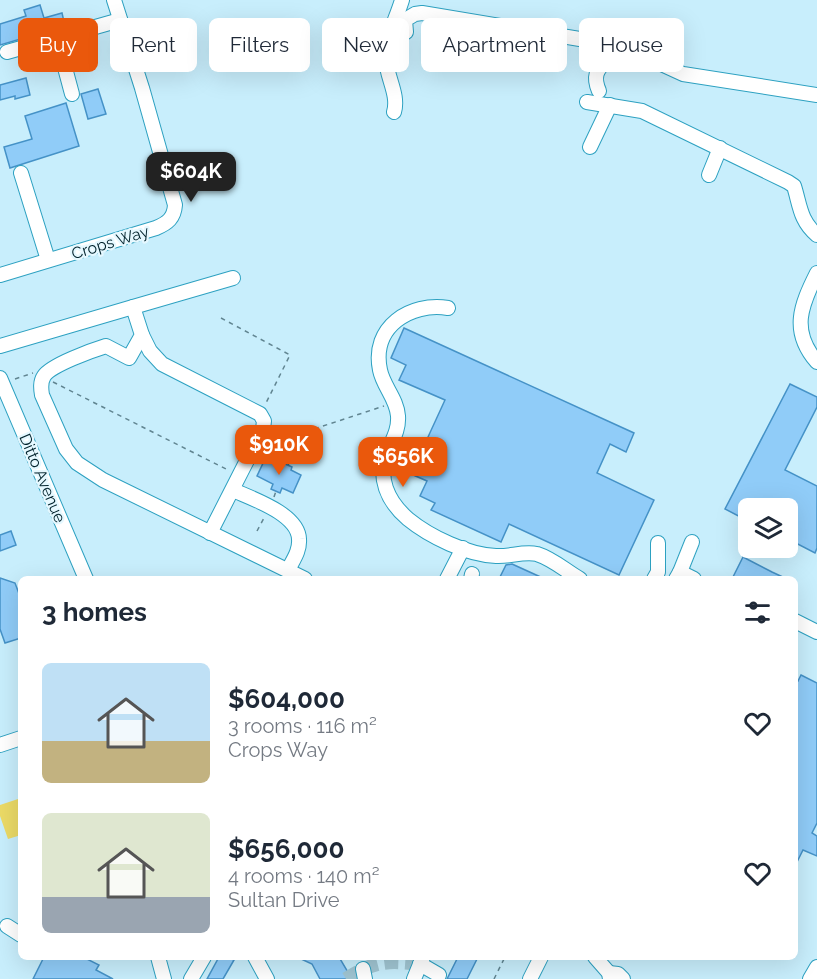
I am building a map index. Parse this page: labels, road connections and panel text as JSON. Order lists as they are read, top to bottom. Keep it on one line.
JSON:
{"streets":{"street":["Crops Way","Ditto Avenue"]},"page":{"chip":["Buy","Rent","Filters","New","Apartment","House"],"price":["$604K","$910K","$656K"],"heading":"3 homes","list":[{"name":"$604,000","note":"3 rooms · 116 m² · Crops Way"},{"name":"$656,000","note":"4 rooms · 140 m² · Sultan Drive"}]}}
